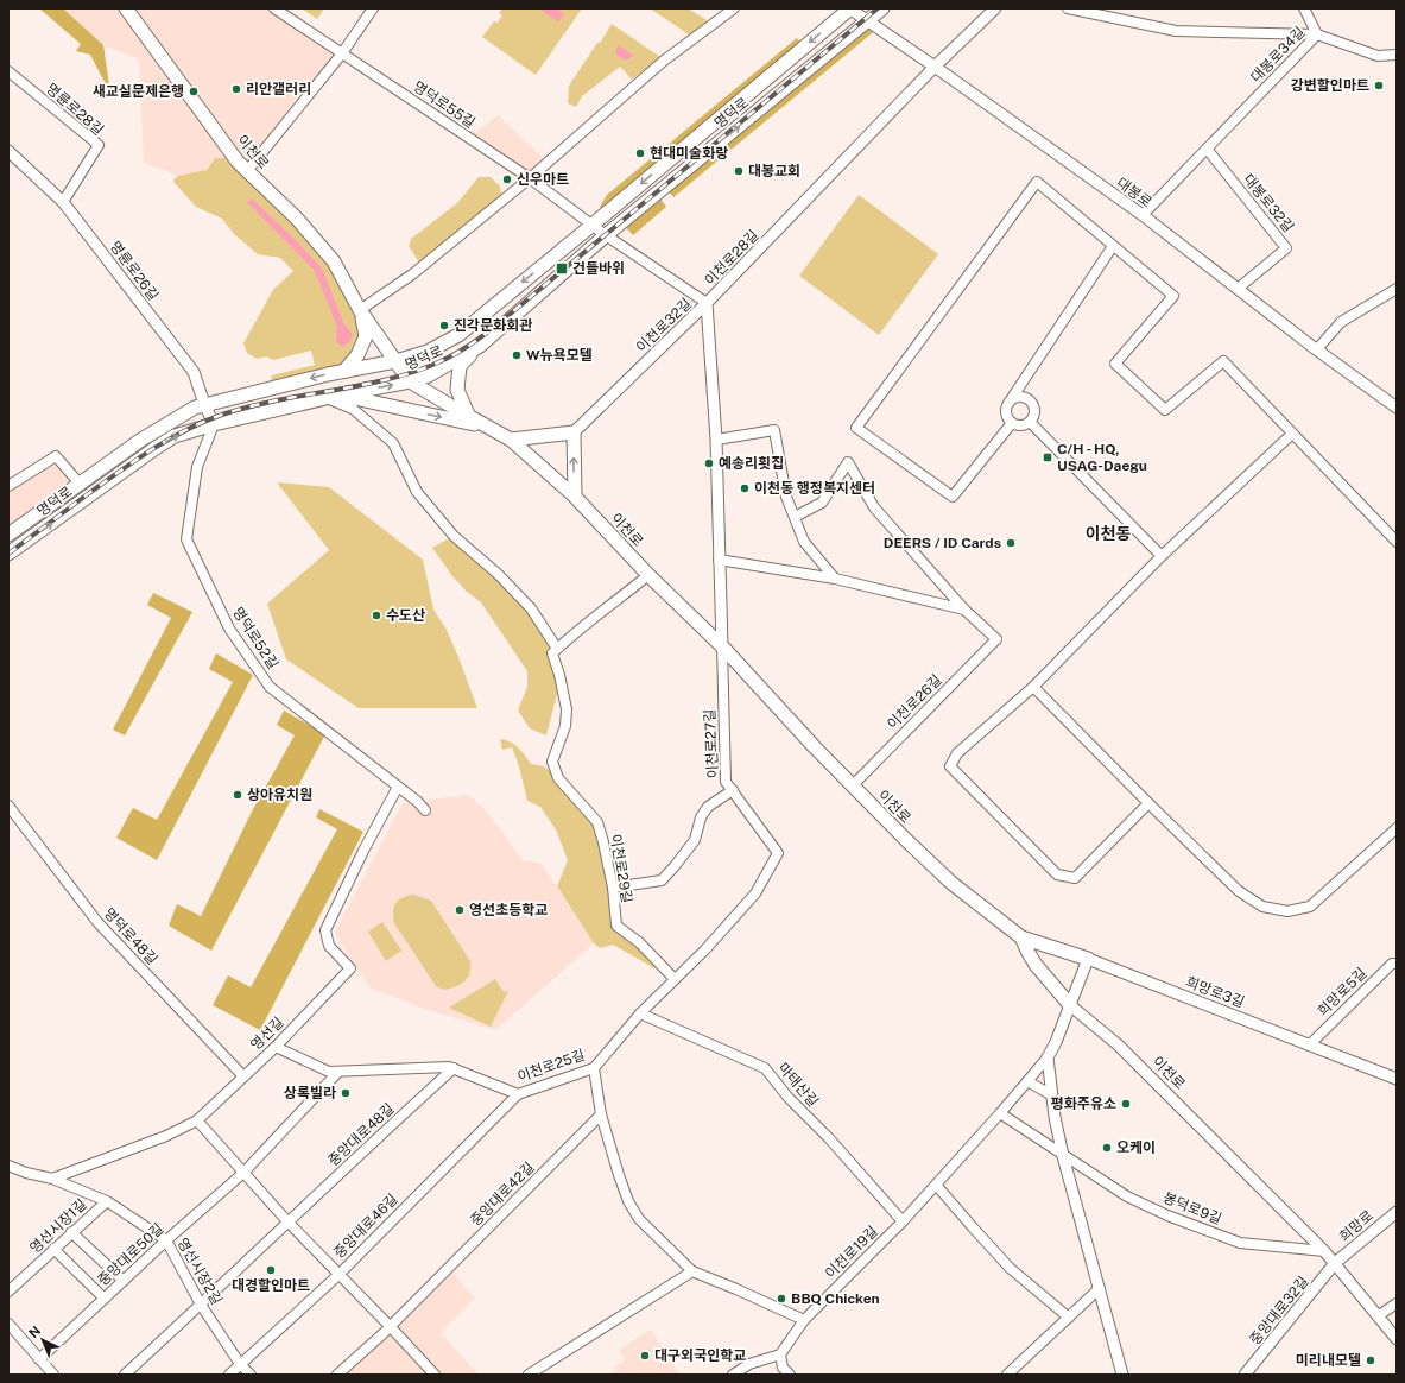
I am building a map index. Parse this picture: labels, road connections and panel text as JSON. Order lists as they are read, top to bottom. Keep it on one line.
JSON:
{"streets":{"main road":["명덕로","이천로","희망로3길"],"street":["대봉로34길","명덕로55길","명륜로28길","대봉로","대봉로32길","이천로28길","명륜로26길","이천로32길","명덕로52길","이천로26길","이천로27길","이천로29길","명덕로48길","희망로5길","영선길","이천로25길","마태산길","중앙대로48길","중앙대로42길","봉덕로9길","영선시장1길","중앙대로46길","희망로","이천로19길","중앙대로50길","영선시장2길","중앙대로32길"]},"crossings":[["대봉로34길","대봉로"],["대봉로34길","대봉로32길"],["명덕로55길","명덕로"],["명덕로55길","이천로32길"],["명륜로28길","명륜로26길"],["명덕로","이천로"],["명덕로","대봉로"],["명덕로","명륜로26길"],["명덕로","이천로32길"],["명덕로","명덕로52길"],["이천로","이천로28길"],["이천로","이천로26길"],["이천로","이천로27길"],["이천로","희망로3길"],["이천로","봉덕로9길"],["이천로","희망로"],["이천로","중앙대로32길"],["대봉로","대봉로32길"],["대봉로","이천로28길"],["이천로28길","이천로32길"],["이천로28길","이천로27길"],["명륜로26길","명덕로52길"],["명덕로52길","영선길"],["이천로27길","이천로25길"],["이천로29길","이천로25길"],["명덕로48길","영선길"],["희망로3길","희망로5길"],["영선길","이천로25길"],["영선길","영선시장2길"],["이천로25길","마태산길"],["이천로25길","중앙대로48길"],["이천로25길","중앙대로46길"],["이천로25길","중앙대로50길"],["마태산길","이천로19길"],["중앙대로48길","영선시장2길"],["영선시장1길","영선시장2길"],["중앙대로46길","영선시장2길"],["희망로","중앙대로32길"],["중앙대로50길","영선시장2길"]],"districts":["이천동"],"places":{"other":["강변할인마트","리안갤러리","새교실문제은행","현대미술화랑","대봉교회","신우마트","진각문화회관","W뉴욕모텔","예송리횟집","이천동 행정복지센터","DEERS / ID Cards","수도산","상아유치원","영선초등학교","상록빌라","평화주유소","오케이","대경할인마트","BBQ Chicken","대구외국인학교","미리내모텔"],"transit":["건들바위","C/H - HQ, USAG-Daegu"]},"north":"top left"}
